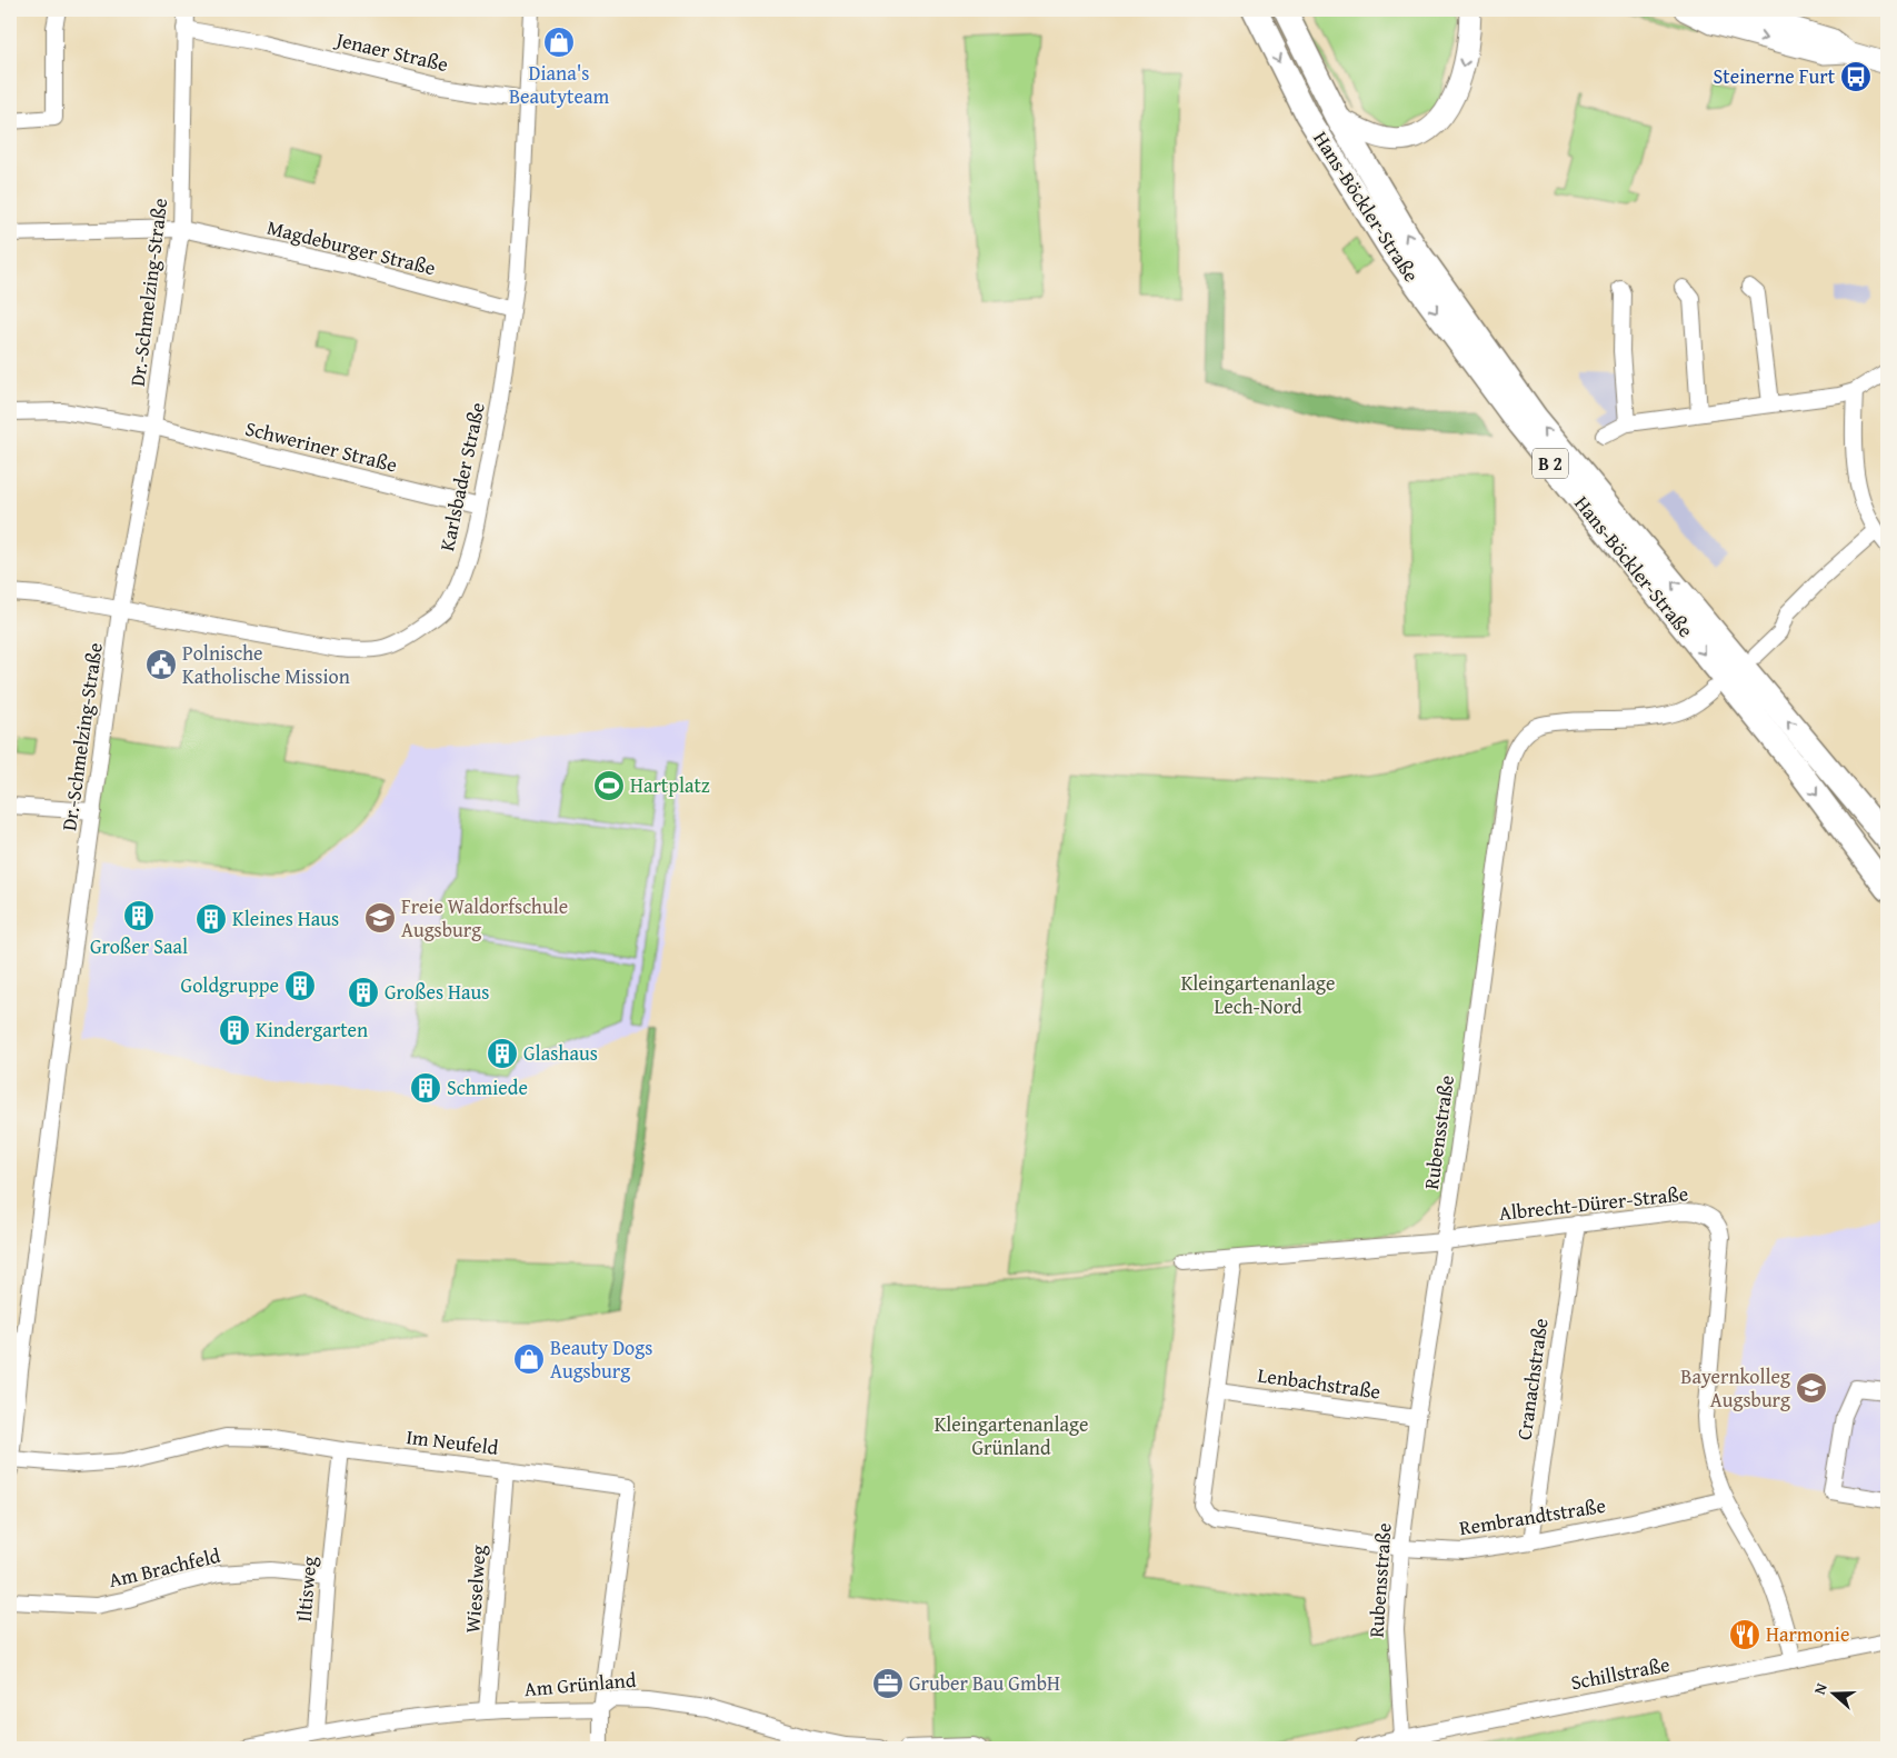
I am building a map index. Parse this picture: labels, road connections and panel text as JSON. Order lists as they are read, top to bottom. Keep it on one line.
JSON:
{"streets":{"main road":["Hans-Böckler-Straße","B 2"],"street":["Jenaer Straße","Magdeburger Straße","Dr.-Schmelzing-Straße","Schweriner Straße","Karlsbader Straße","Rubensstraße","Albrecht-Dürer-Straße","Cranachstraße","Lenbachstraße","Im Neufeld","Rembrandtstraße","Am Brachfeld","Iltisweg","Wieselweg","Schillstraße","Am Grünland"]},"crossings":[["Jenaer Straße","Dr.-Schmelzing-Straße"],["Jenaer Straße","Karlsbader Straße"],["Magdeburger Straße","Dr.-Schmelzing-Straße"],["Magdeburger Straße","Karlsbader Straße"],["Dr.-Schmelzing-Straße","Schweriner Straße"],["Dr.-Schmelzing-Straße","Karlsbader Straße"],["Dr.-Schmelzing-Straße","Im Neufeld"],["Schweriner Straße","Karlsbader Straße"],["Rubensstraße","Albrecht-Dürer-Straße"],["Rubensstraße","Lenbachstraße"],["Rubensstraße","Rembrandtstraße"],["Rubensstraße","Schillstraße"],["Albrecht-Dürer-Straße","Cranachstraße"],["Albrecht-Dürer-Straße","Rembrandtstraße"],["Albrecht-Dürer-Straße","Schillstraße"],["Cranachstraße","Rembrandtstraße"],["Lenbachstraße","Rembrandtstraße"],["Im Neufeld","Iltisweg"],["Im Neufeld","Wieselweg"],["Im Neufeld","Am Grünland"],["Am Brachfeld","Iltisweg"],["Iltisweg","Am Grünland"],["Wieselweg","Am Grünland"]],"parks":["Kleingartenanlage Lech-Nord","Kleingartenanlage Grünland"],"places":{"shop":["Diana's Beautyteam","Beauty Dogs Augsburg"],"bus stop":["Steinerne Furt"],"public building":["Polnische Katholische Mission"],"sports":["Hartplatz"],"building":["Großer Saal","Kleines Haus","Goldgruppe","Großes Haus","Kindergarten","Glashaus","Schmiede"],"school or university":["Freie Waldorfschule Augsburg","Bayernkolleg Augsburg"],"restaurant":["Harmonie"],"office":["Gruber Bau GmbH"]},"north":"left"}
